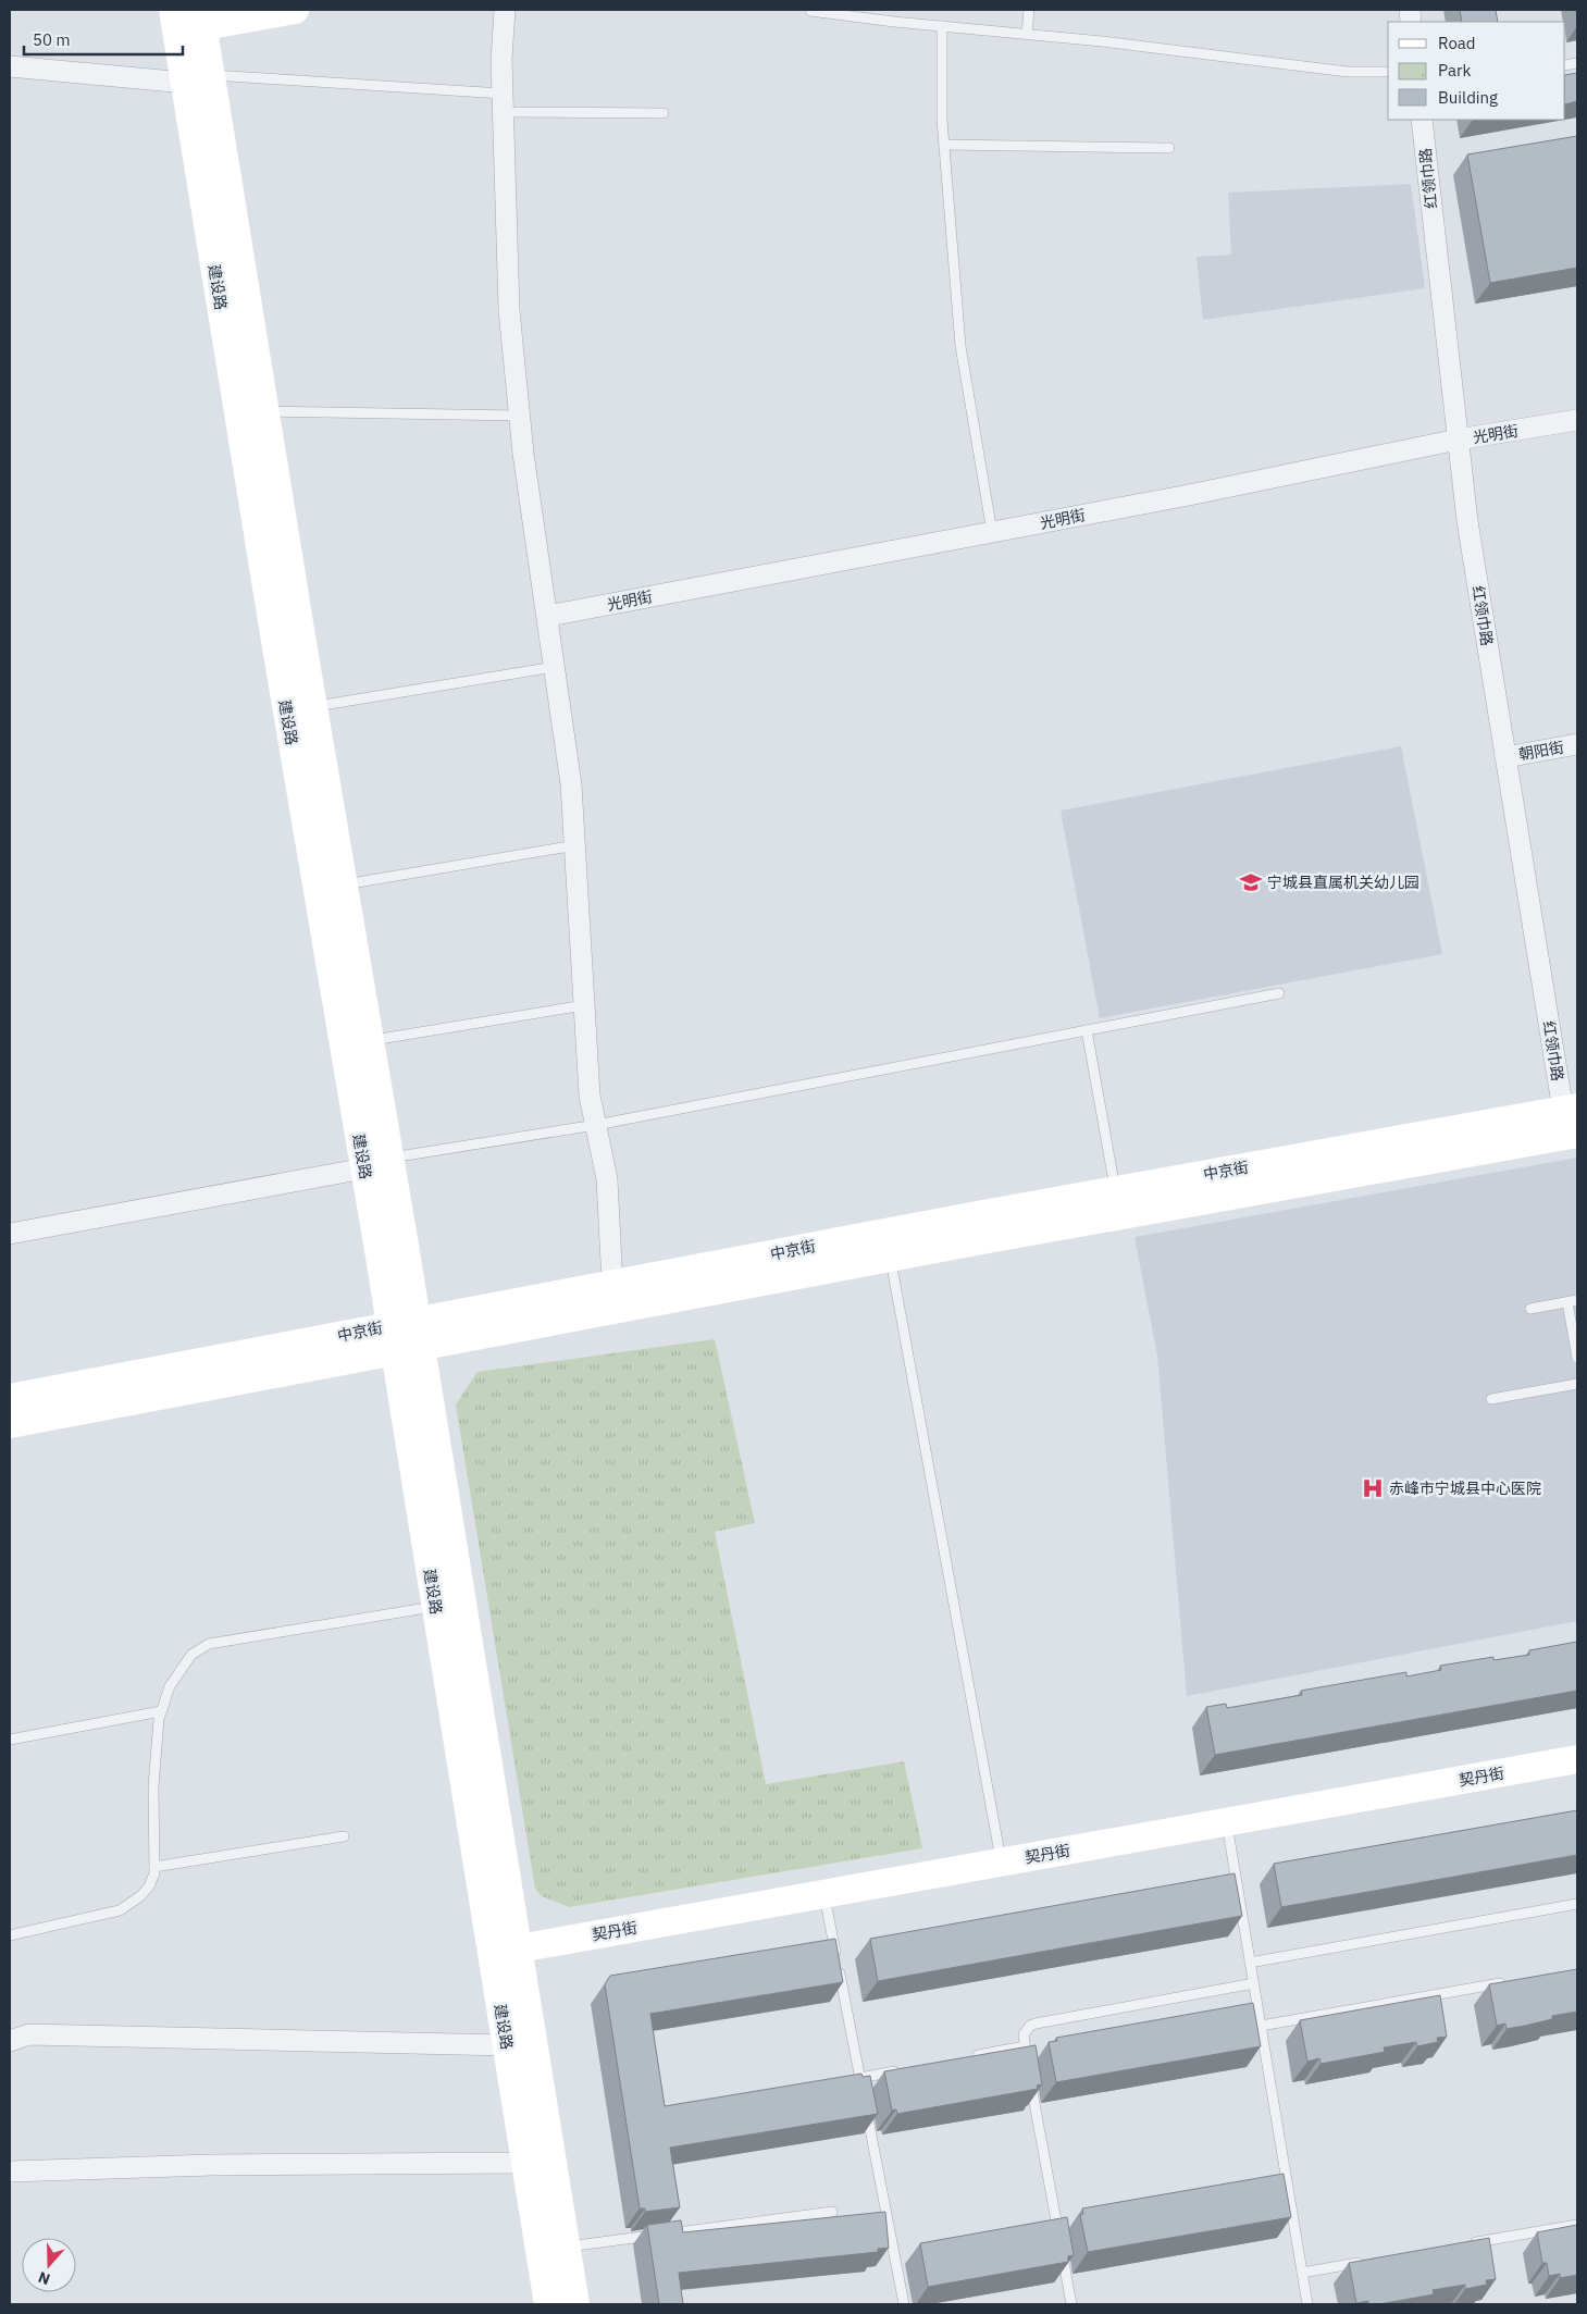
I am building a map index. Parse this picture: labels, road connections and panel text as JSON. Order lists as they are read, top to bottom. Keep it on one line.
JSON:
{"streets":{"main road":["建设路","中京街","契丹街"],"street":["红领巾路","光明街","朝阳街"]},"crossings":[["红领巾路","光明街"],["红领巾路","朝阳街"],["红领巾路","中京街"],["建设路","中京街"],["建设路","契丹街"]],"places":{"school or university":["宁城县直属机关幼儿园"],"hospital":["赤峰市宁城县中心医院"]},"legend":["Road","Park","Building"],"scale_bar":"50 m","north":"bottom"}
